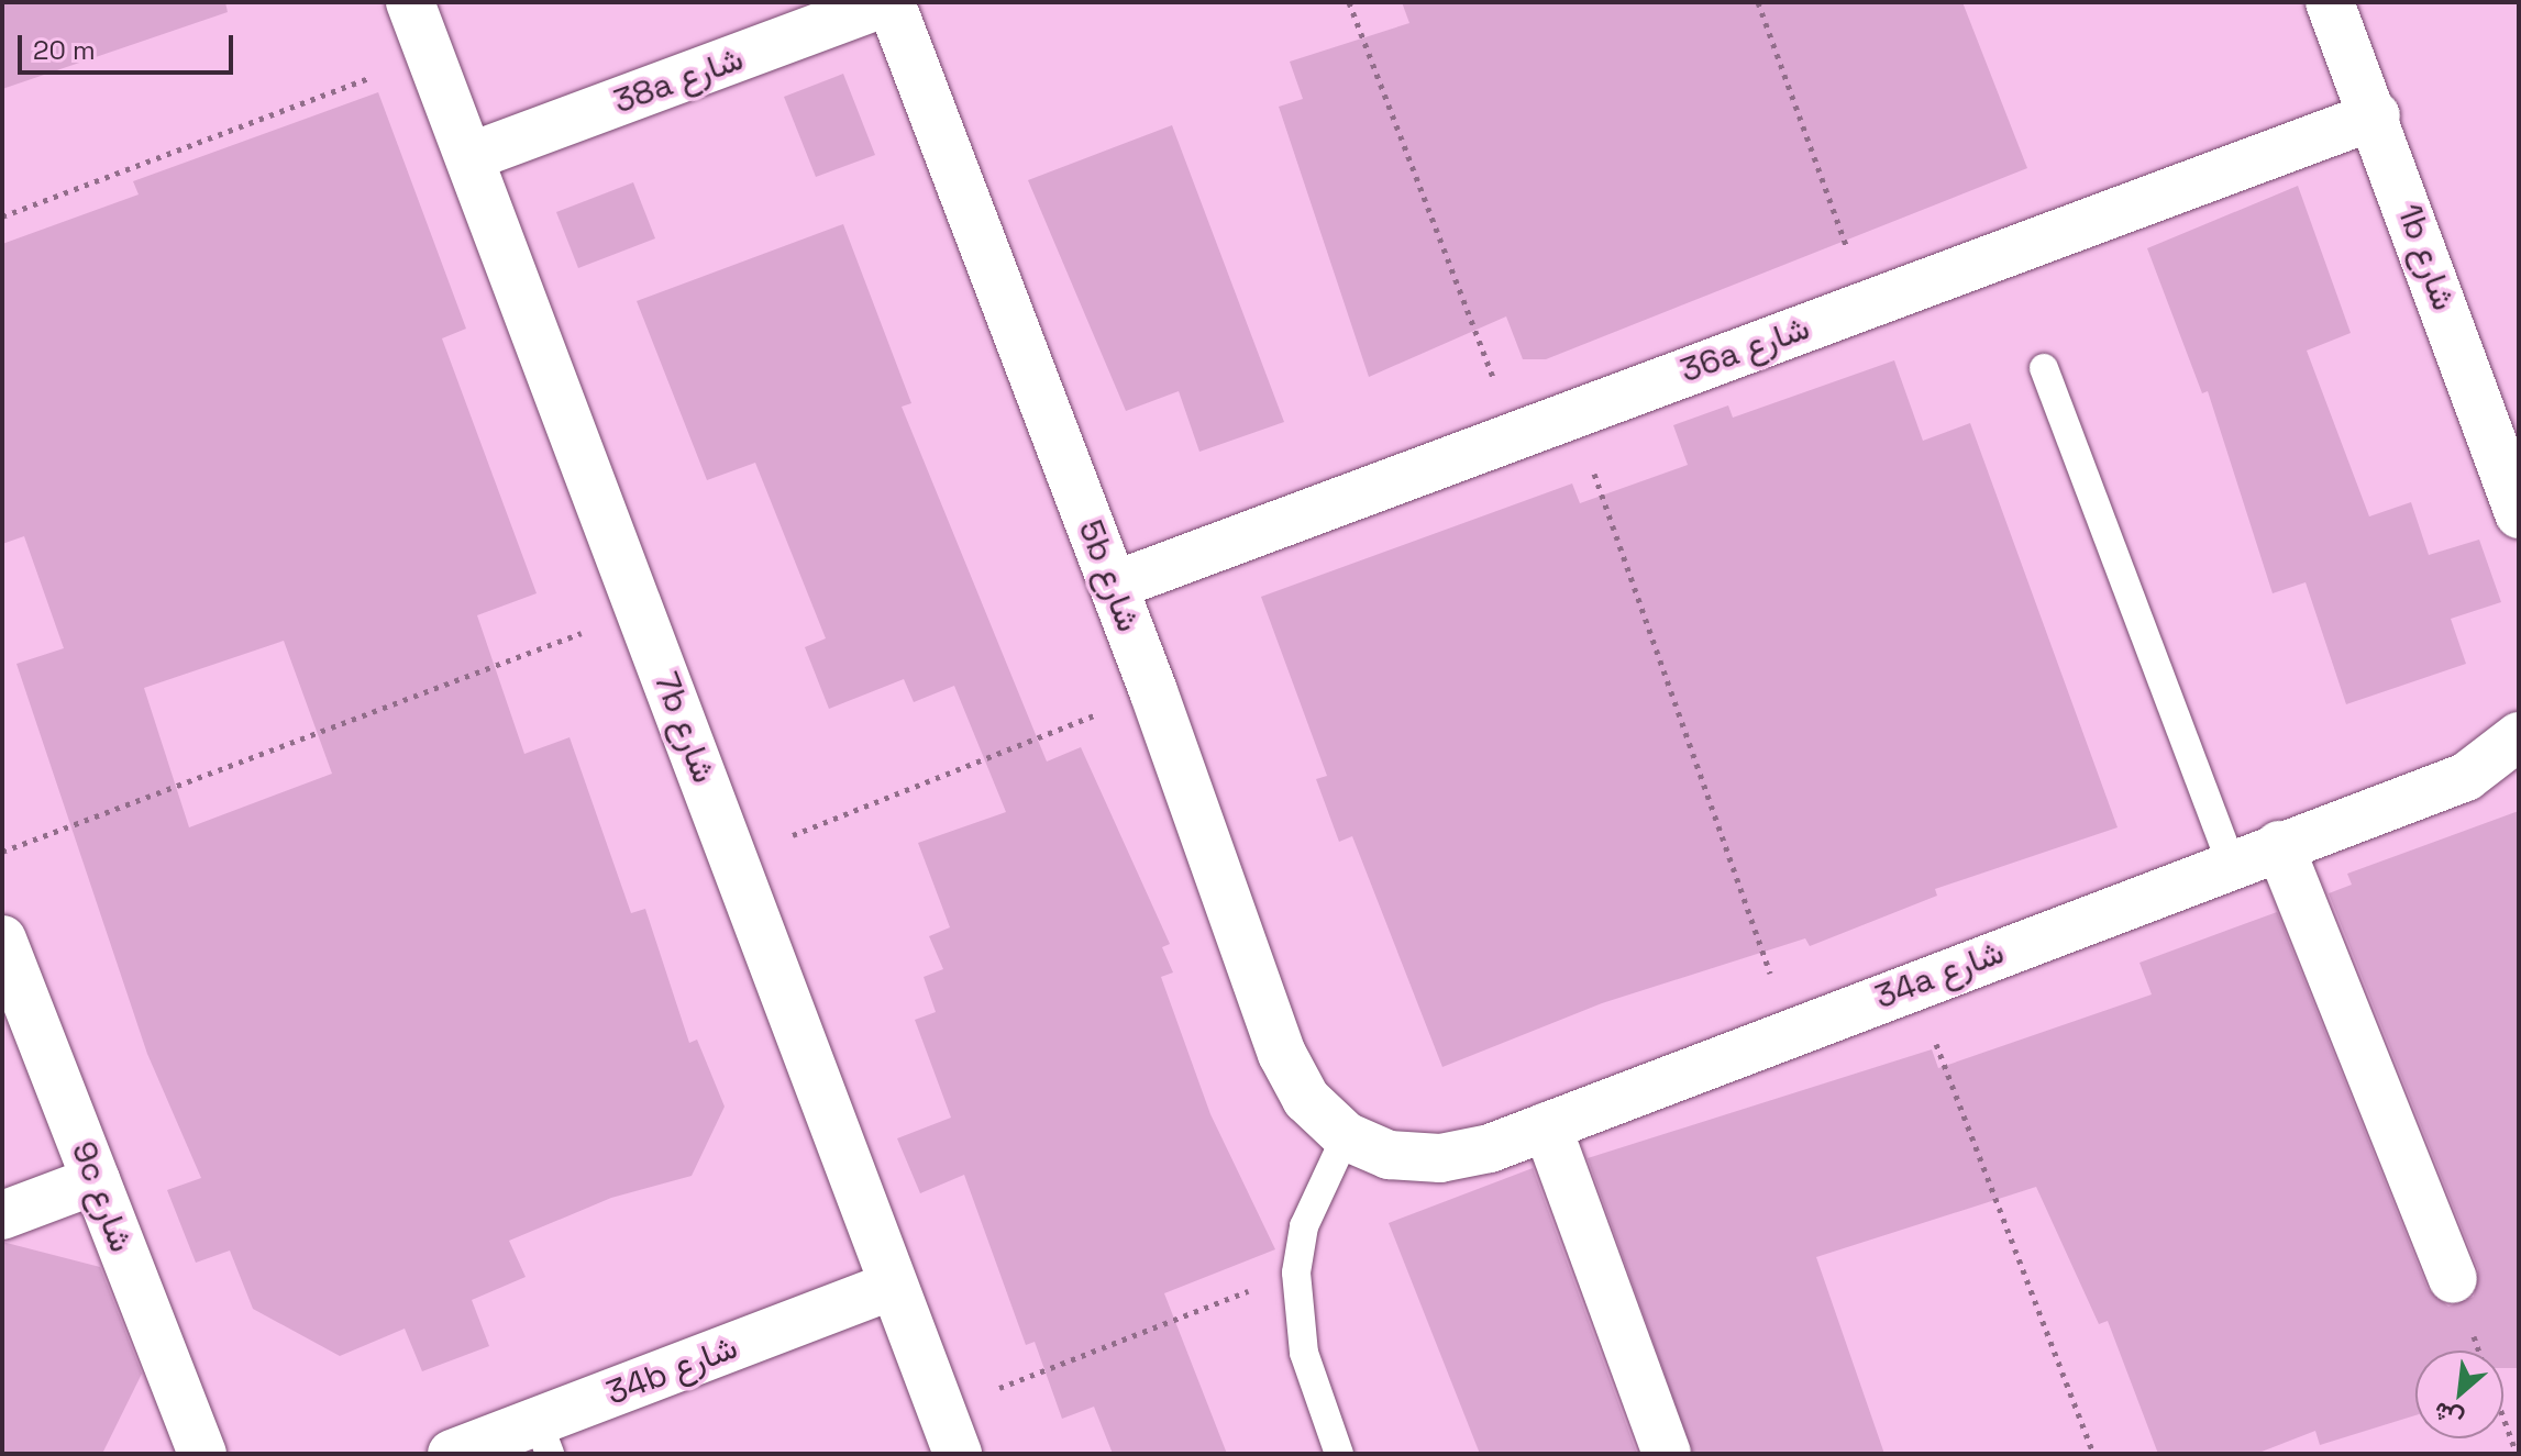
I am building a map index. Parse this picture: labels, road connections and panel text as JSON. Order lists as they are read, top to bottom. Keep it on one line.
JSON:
{"streets":{"street":["38a شارع","1b شارع","36a شارع","5b شارع","7b شارع","34a شارع","9c شارع","34b شارع"]},"crossings":[["38a شارع","5b شارع"],["38a شارع","7b شارع"],["1b شارع","36a شارع"],["36a شارع","5b شارع"],["5b شارع","34a شارع"],["7b شارع","34b شارع"]],"scale_bar":"20 m","north":"bottom left"}
